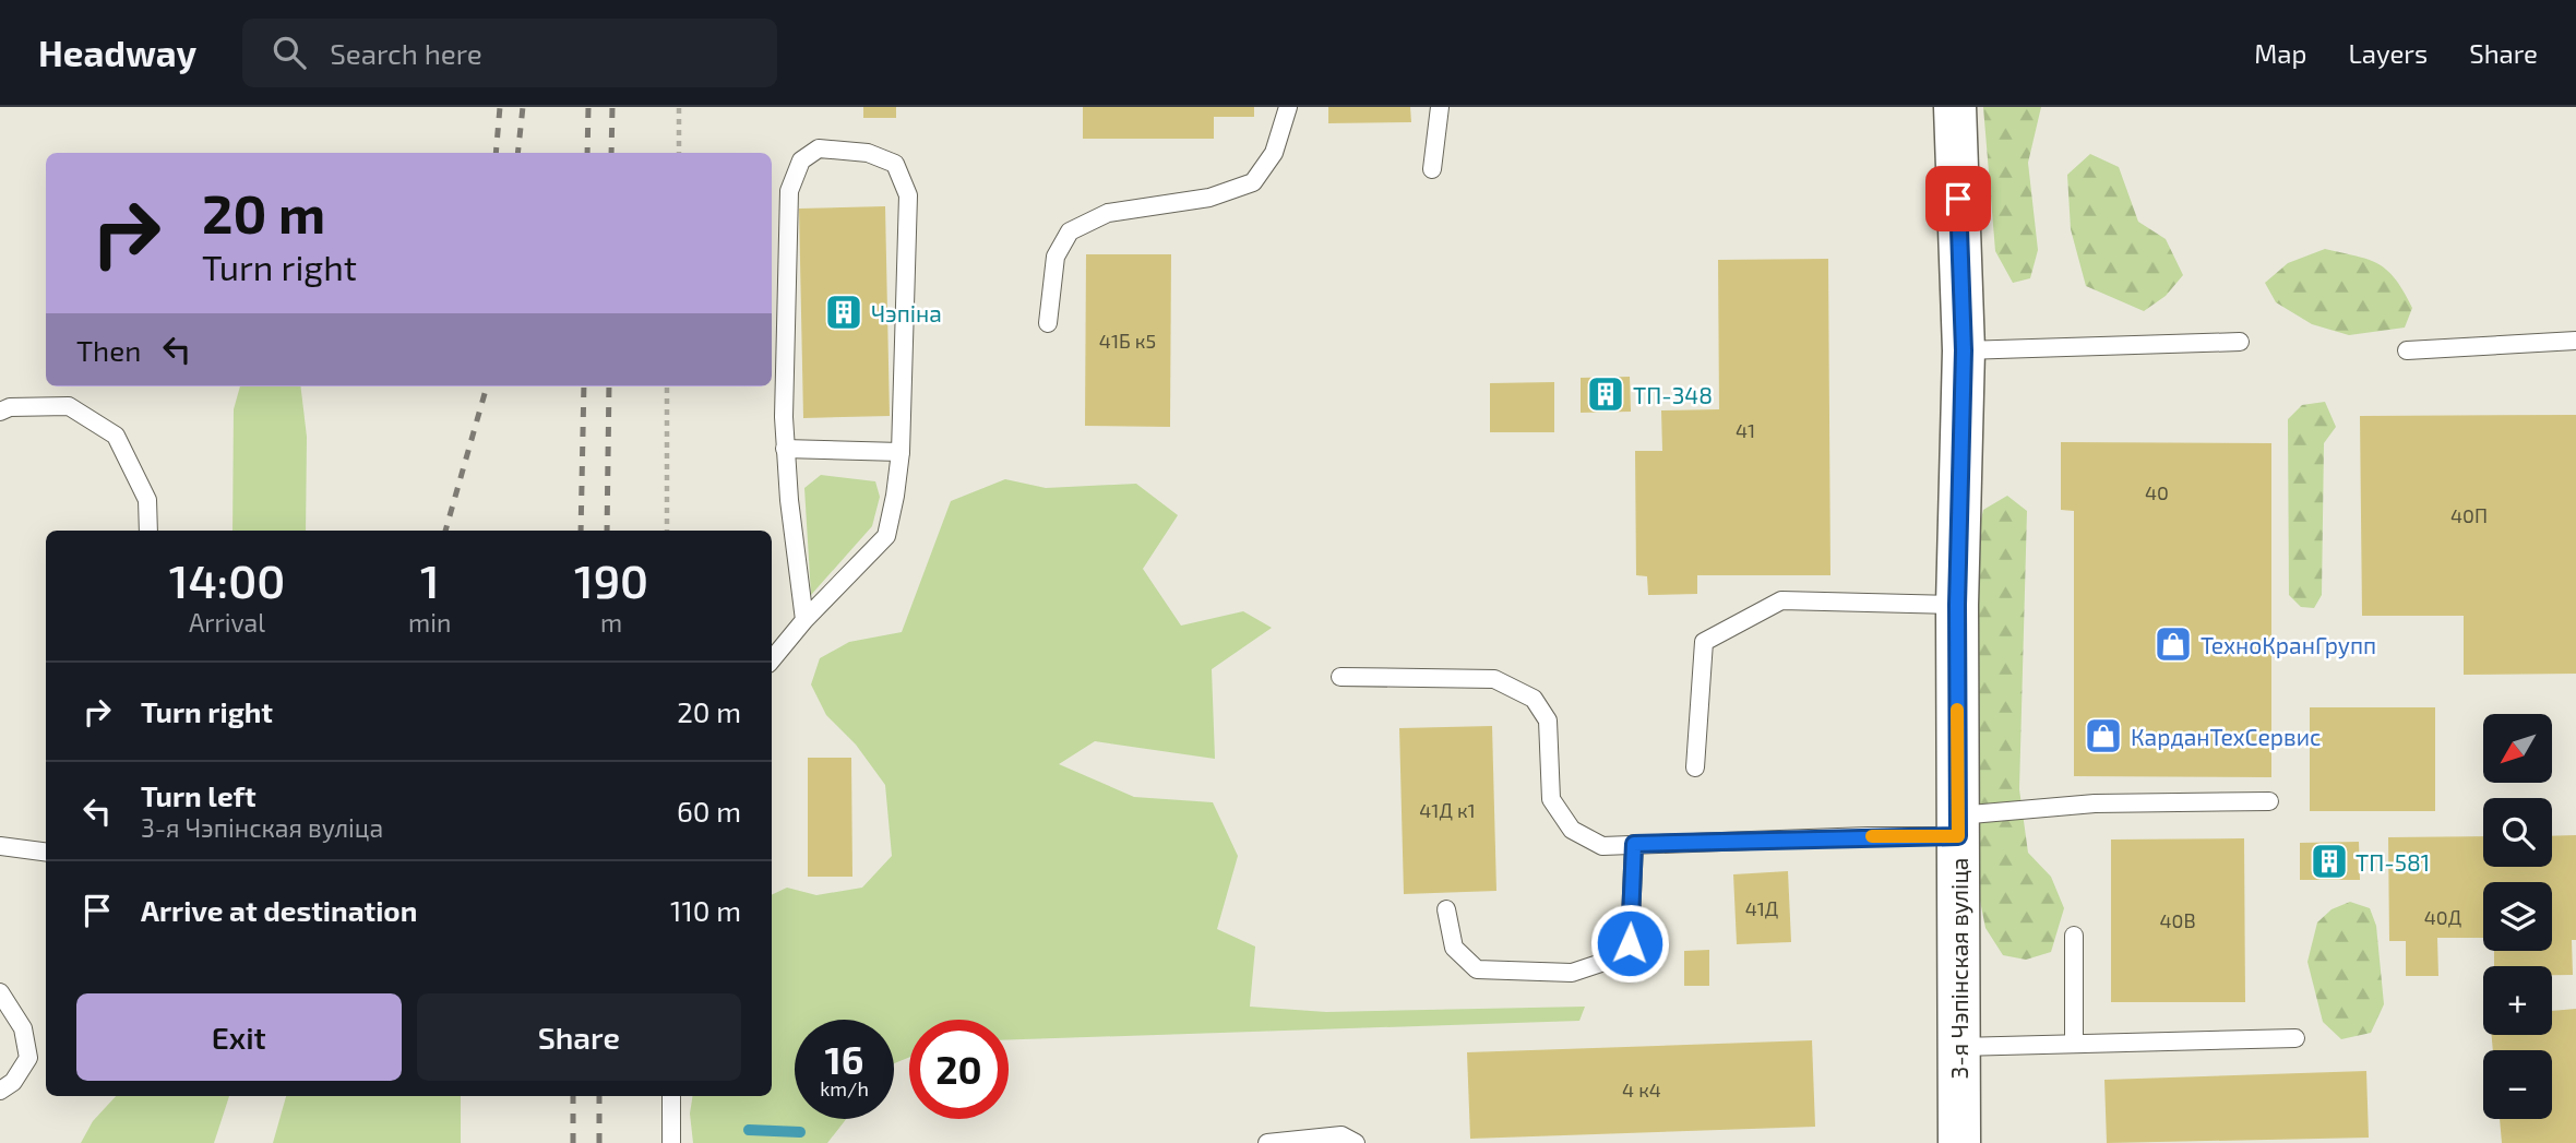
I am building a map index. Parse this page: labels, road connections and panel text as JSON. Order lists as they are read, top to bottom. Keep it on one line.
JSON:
{"streets":{"main road":["3-я Чэпінская вуліца"]},"places":{"building":["Чэпіна","ТП-348","ТП-581"],"shop":["ТехноКранГрупп","КарданТехСервис"]},"house_numbers":["41Б к5","41","40","40П","41Д к1","41Д","40Д","40В","4 к4"],"north":"bottom left","page":{"header":"Headway","search":"Search here","nav":["Map","Layers","Share"],"turn":["20 m","Turn right"],"then":"Then","eta":["14:00","Arrival","1","min","190","m"],"list":[{"name":"Turn right","value":"20 m"},{"name":"Turn left","note":"3-я Чэпінская вуліца","value":"60 m"},{"name":"Arrive at destination","value":"110 m"}],"map_buttons":["+","−"],"buttons":["Exit","Share"],"speed":"16 km/h","limit":"20"}}
